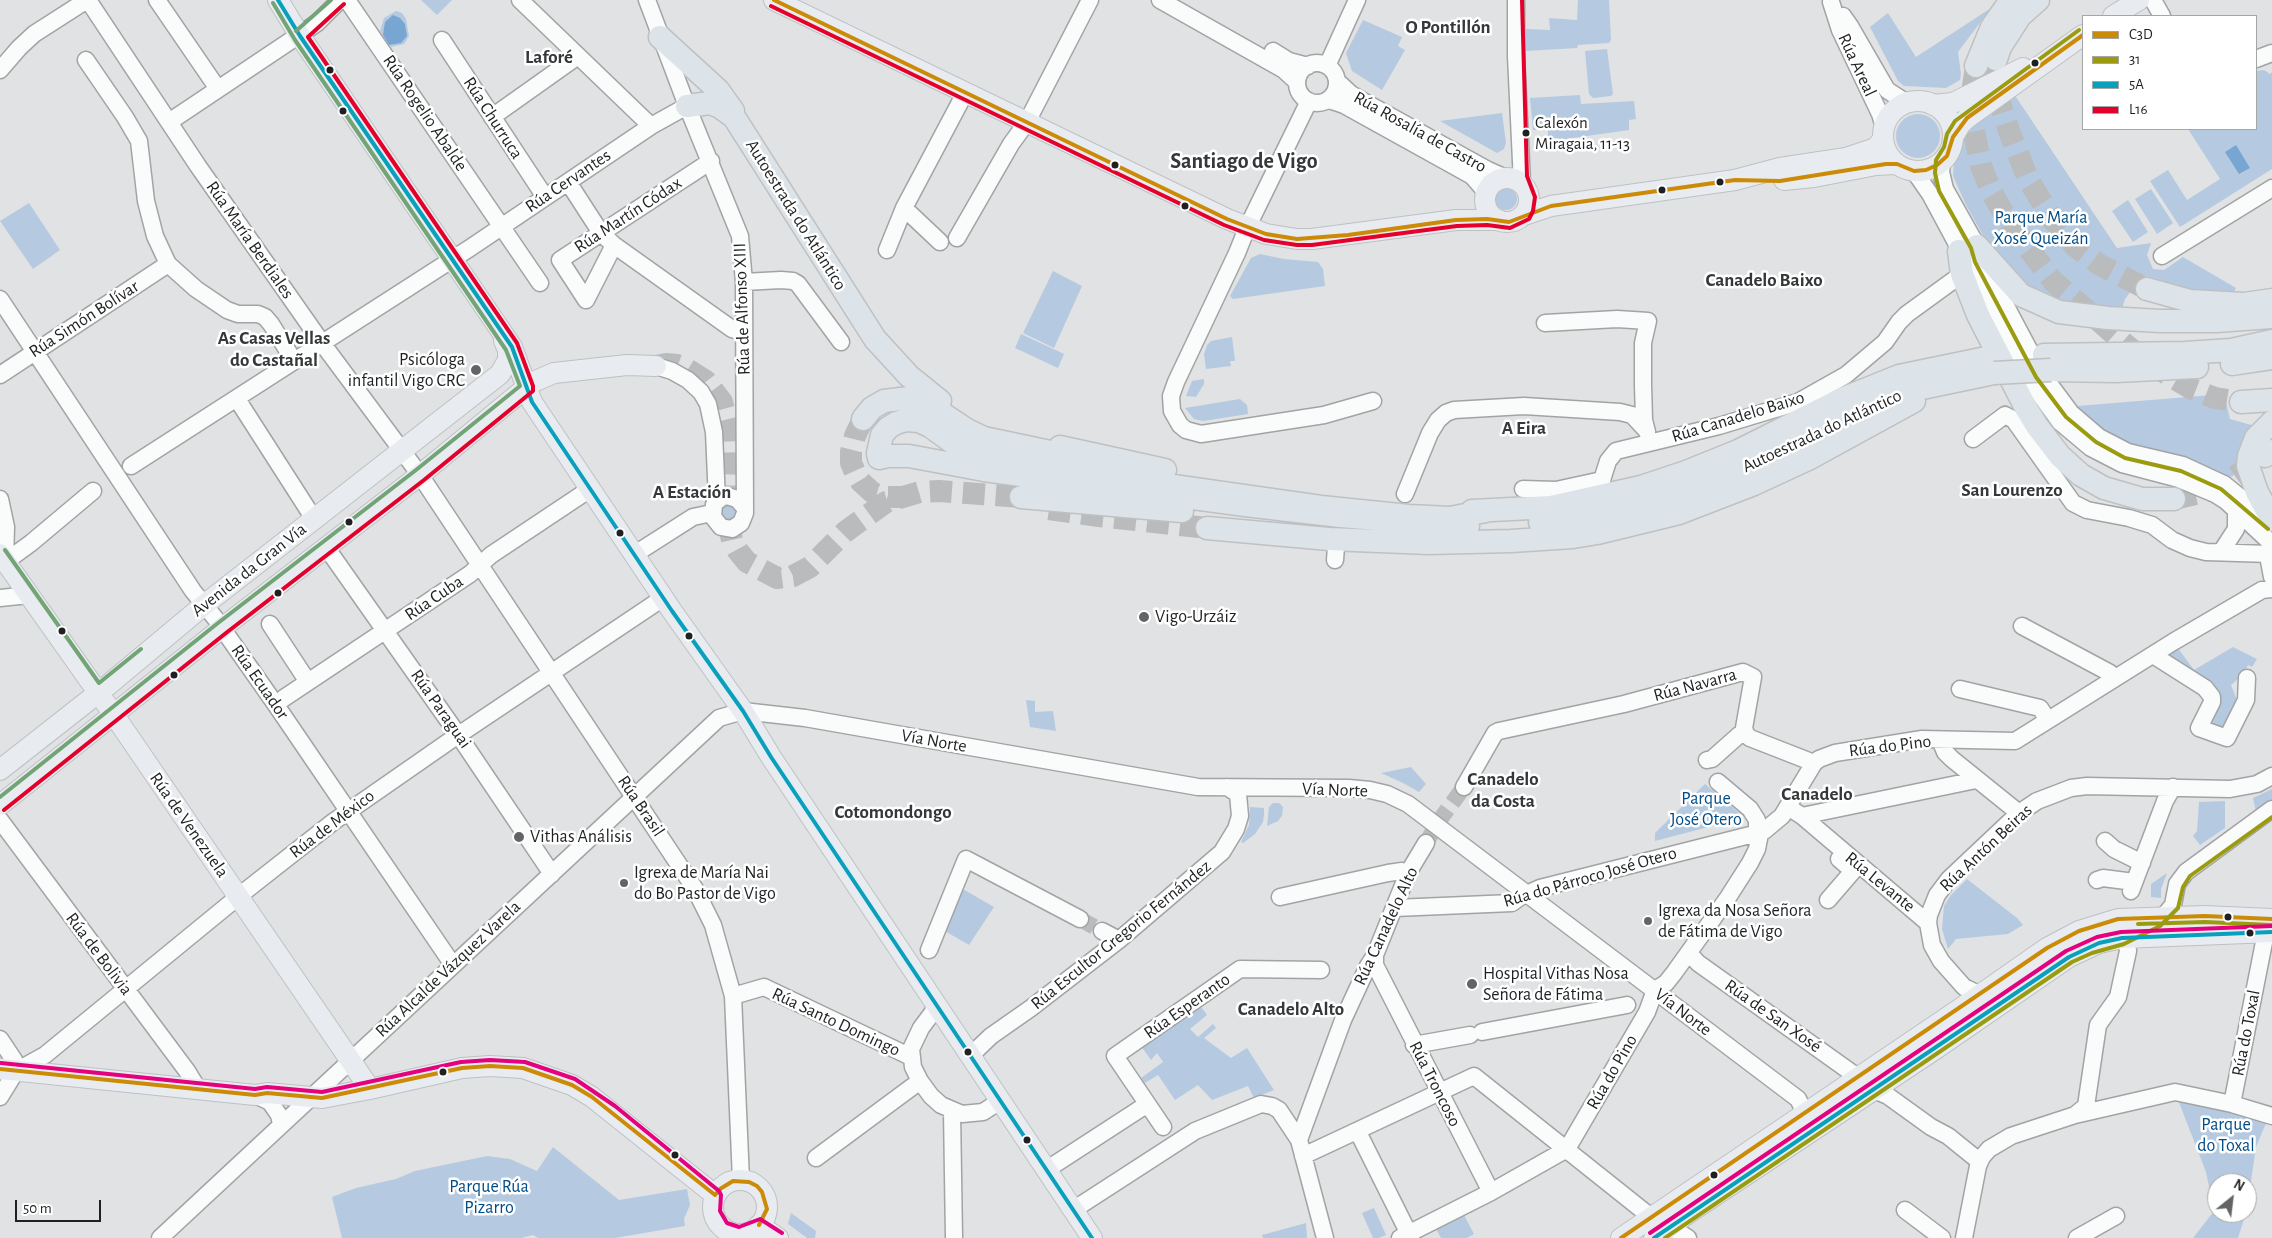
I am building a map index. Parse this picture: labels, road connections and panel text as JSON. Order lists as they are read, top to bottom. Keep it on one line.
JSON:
{"streets":{"highway":["Autoestrada do Atlántico"],"main road":["Avenida da Gran Vía","Rúa de Venezuela"],"street":["Rúa Areal","Rúa Rogelio Abalde","Rúa Churruca","Rúa Rosalía de Castro","Rúa Cervantes","Rúa Martín Códax","Rúa María Berdiales","Rúa de Alfonso XIII","Rúa Simón Bolívar","Rúa Canadelo Baixo","Rúa Cuba","Rúa Ecuador","Rúa Navarra","Rúa Paraguai","Vía Norte","Rúa do Pino","Rúa Brasil","Rúa de México","Rúa Antón Beiras","Rúa do Párroco José Otero","Rúa Levante","Rúa Canadelo Alto","Rúa Escultor Gregorio Fernández","Rúa de Bolivia","Rúa Alcalde Vázquez Varela","Rúa Esperanto","Rúa de San Xosé","Rúa Santo Domingo","Rúa do Toxal","Rúa Troncoso"]},"crossings":[["Rúa Rogelio Abalde","Rúa Cervantes"],["Rúa Churruca","Rúa Cervantes"],["Rúa Cervantes","Rúa María Berdiales"],["Rúa Cervantes","Rúa de Alfonso XIII"],["Rúa Martín Códax","Rúa de Alfonso XIII"],["Autoestrada do Atlántico","Rúa de Alfonso XIII"],["Rúa María Berdiales","Avenida da Gran Vía"],["Rúa María Berdiales","Rúa Brasil"],["Rúa Simón Bolívar","Rúa Ecuador"],["Avenida da Gran Vía","Rúa Ecuador"],["Avenida da Gran Vía","Rúa Paraguai"],["Avenida da Gran Vía","Rúa Brasil"],["Avenida da Gran Vía","Rúa de Venezuela"],["Rúa Cuba","Rúa Ecuador"],["Rúa Cuba","Rúa Paraguai"],["Rúa Cuba","Rúa Brasil"],["Rúa Ecuador","Rúa de México"],["Rúa Ecuador","Rúa Alcalde Vázquez Varela"],["Rúa Paraguai","Rúa de México"],["Rúa Paraguai","Rúa Alcalde Vázquez Varela"],["Vía Norte","Rúa do Pino"],["Vía Norte","Rúa do Párroco José Otero"],["Vía Norte","Rúa Escultor Gregorio Fernández"],["Vía Norte","Rúa Alcalde Vázquez Varela"],["Rúa do Pino","Rúa do Párroco José Otero"],["Rúa do Pino","Rúa Levante"],["Rúa do Pino","Rúa de San Xosé"],["Rúa Brasil","Rúa de México"],["Rúa Brasil","Rúa Alcalde Vázquez Varela"],["Rúa Brasil","Rúa Santo Domingo"],["Rúa de México","Rúa de Venezuela"],["Rúa de México","Rúa de Bolivia"],["Rúa de Venezuela","Rúa Alcalde Vázquez Varela"],["Rúa Antón Beiras","Rúa Levante"],["Rúa do Párroco José Otero","Rúa Canadelo Alto"],["Rúa Canadelo Alto","Rúa Troncoso"]],"districts":["O Pontillón","Laforé","Santiago de Vigo","Canadelo Baixo","As Casas Vellas do Castañal","A Eira","San Lourenzo","A Estación","Canadelo da Costa","Canadelo","Cotomondongo","Canadelo Alto"],"parks":["Parque María Xosé Queizán","Parque José Otero","Parque do Toxal","Parque Rúa Pizarro"],"places":["Calexón Miragaia, 11-13","Psicóloga infantil Vigo CRC","Vigo-Urzáiz","Vithas Análisis","Igrexa de María Nai do Bo Pastor de Vigo","Igrexa da Nosa Señora de Fátima de Vigo","Hospital Vithas Nosa Señora de Fátima"],"lines":["transit line C3D","transit line 5A","transit line L16","transit line 31"],"legend":["C3D","31","5A","L16"],"scale_bar":"50 m","north":"top right"}
